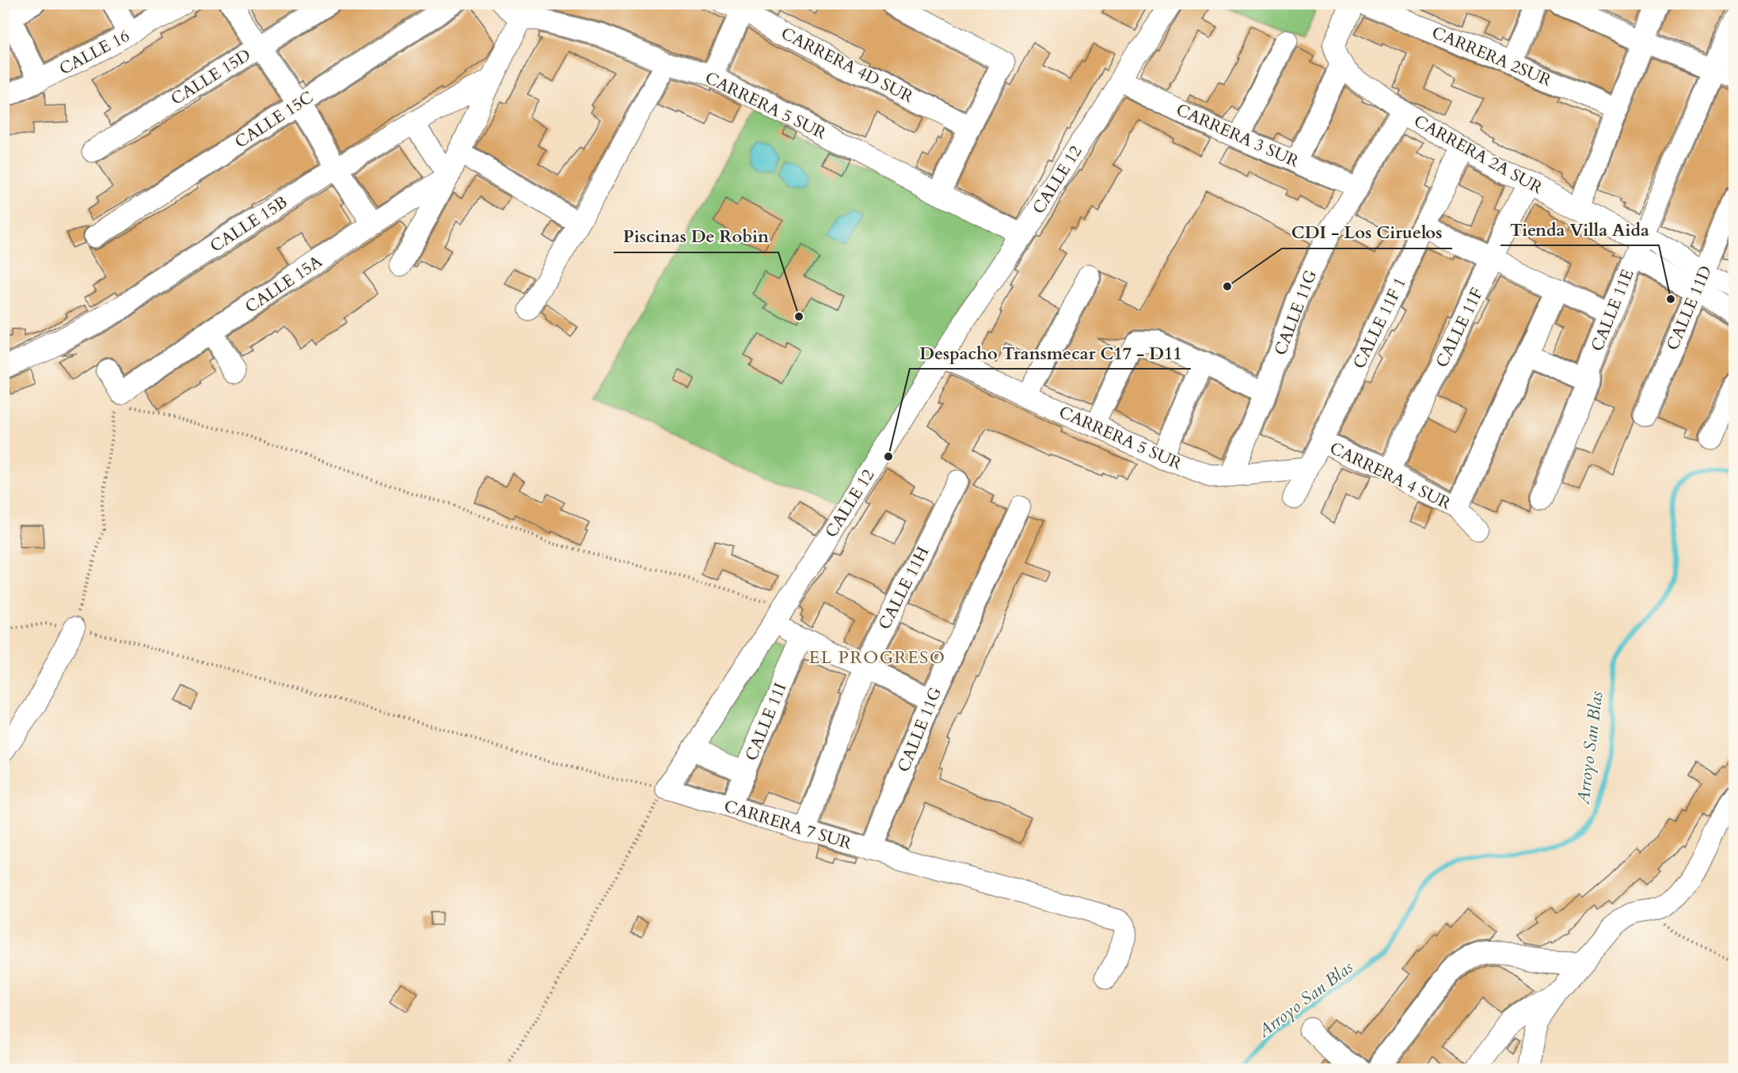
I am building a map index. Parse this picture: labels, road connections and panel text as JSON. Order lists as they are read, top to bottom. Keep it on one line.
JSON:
{"streets":{"street":["CALLE 16","CARRERA 2SUR","CARRERA 4D SUR","CALLE 15D","CARRERA 5 SUR","CALLE 15C","CARRERA 3 SUR","CARRERA 2A SUR","CALLE 12","CALLE 15B","CALLE 15A","CALLE 11D","CALLE 11E","CALLE 11G","CALLE 11F 1","CALLE 11F","CARRERA 4 SUR","CALLE 11H","CALLE 11I","CARRERA 7 SUR"]},"crossings":[["CARRERA 5 SUR","CALLE 12"],["CARRERA 5 SUR","CALLE 11G"],["CARRERA 5 SUR","CALLE 11F 1"],["CARRERA 3 SUR","CALLE 12"],["CARRERA 3 SUR","CALLE 11G"],["CARRERA 2A SUR","CALLE 11E"],["CARRERA 2A SUR","CALLE 11G"],["CARRERA 2A SUR","CALLE 11F 1"],["CARRERA 2A SUR","CALLE 11F"],["CALLE 12","CARRERA 7 SUR"],["CALLE 11G","CARRERA 7 SUR"],["CALLE 11F 1","CARRERA 4 SUR"],["CALLE 11F","CARRERA 4 SUR"],["CALLE 11H","CARRERA 7 SUR"],["CALLE 11I","CARRERA 7 SUR"]],"districts":["EL PROGRESO"],"water":["Arroyo San Blas"],"places":["CDI - Los Ciruelos","Tienda Villa Aida","Piscinas De Robin","Despacho Transmecar C17 - D11"]}
